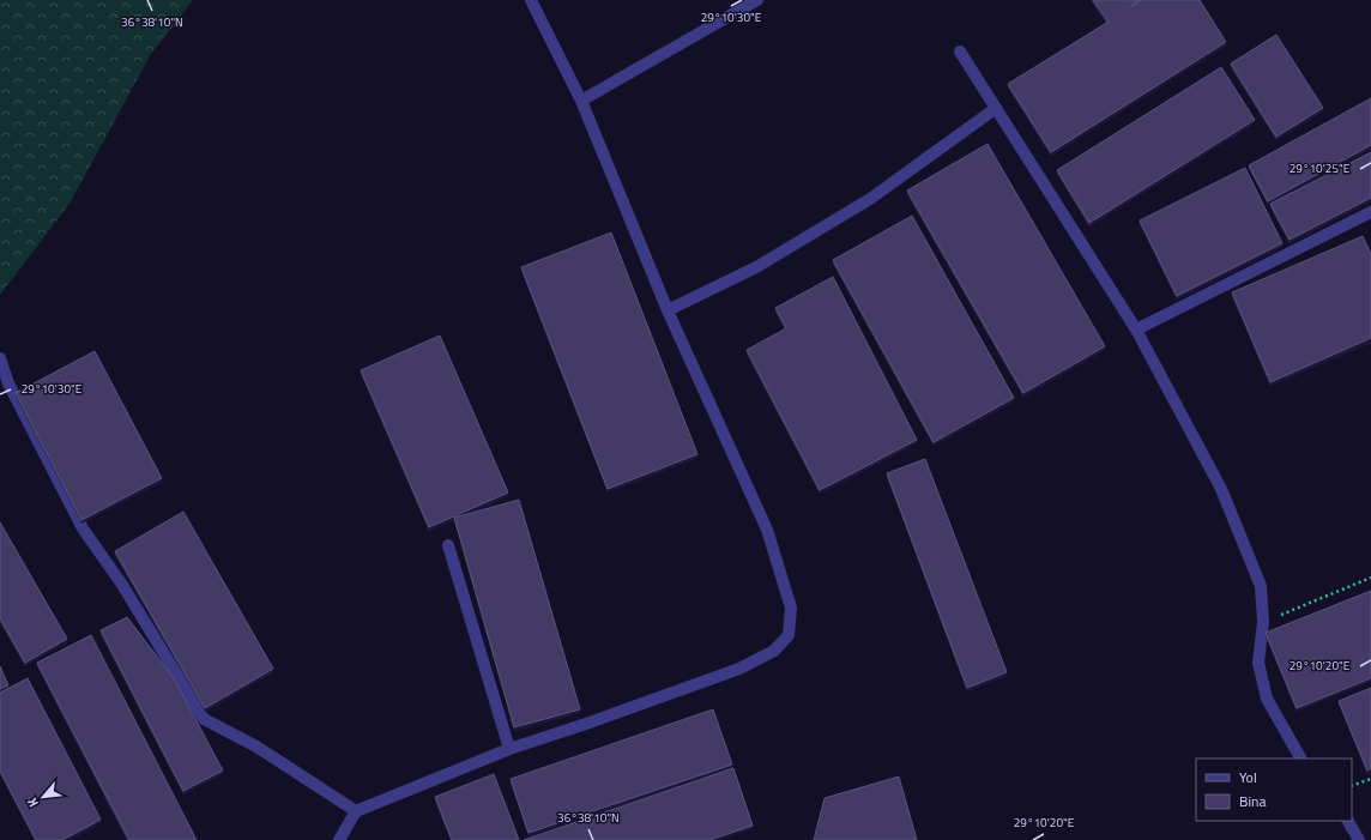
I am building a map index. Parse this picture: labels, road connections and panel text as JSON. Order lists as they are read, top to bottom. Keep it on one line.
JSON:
{"legend":["Yol","Bina"],"north":"bottom left","coordinates":["29°10'30\"E","36°38'10\"N","29°10'25\"E","29°10'20\"E"]}
